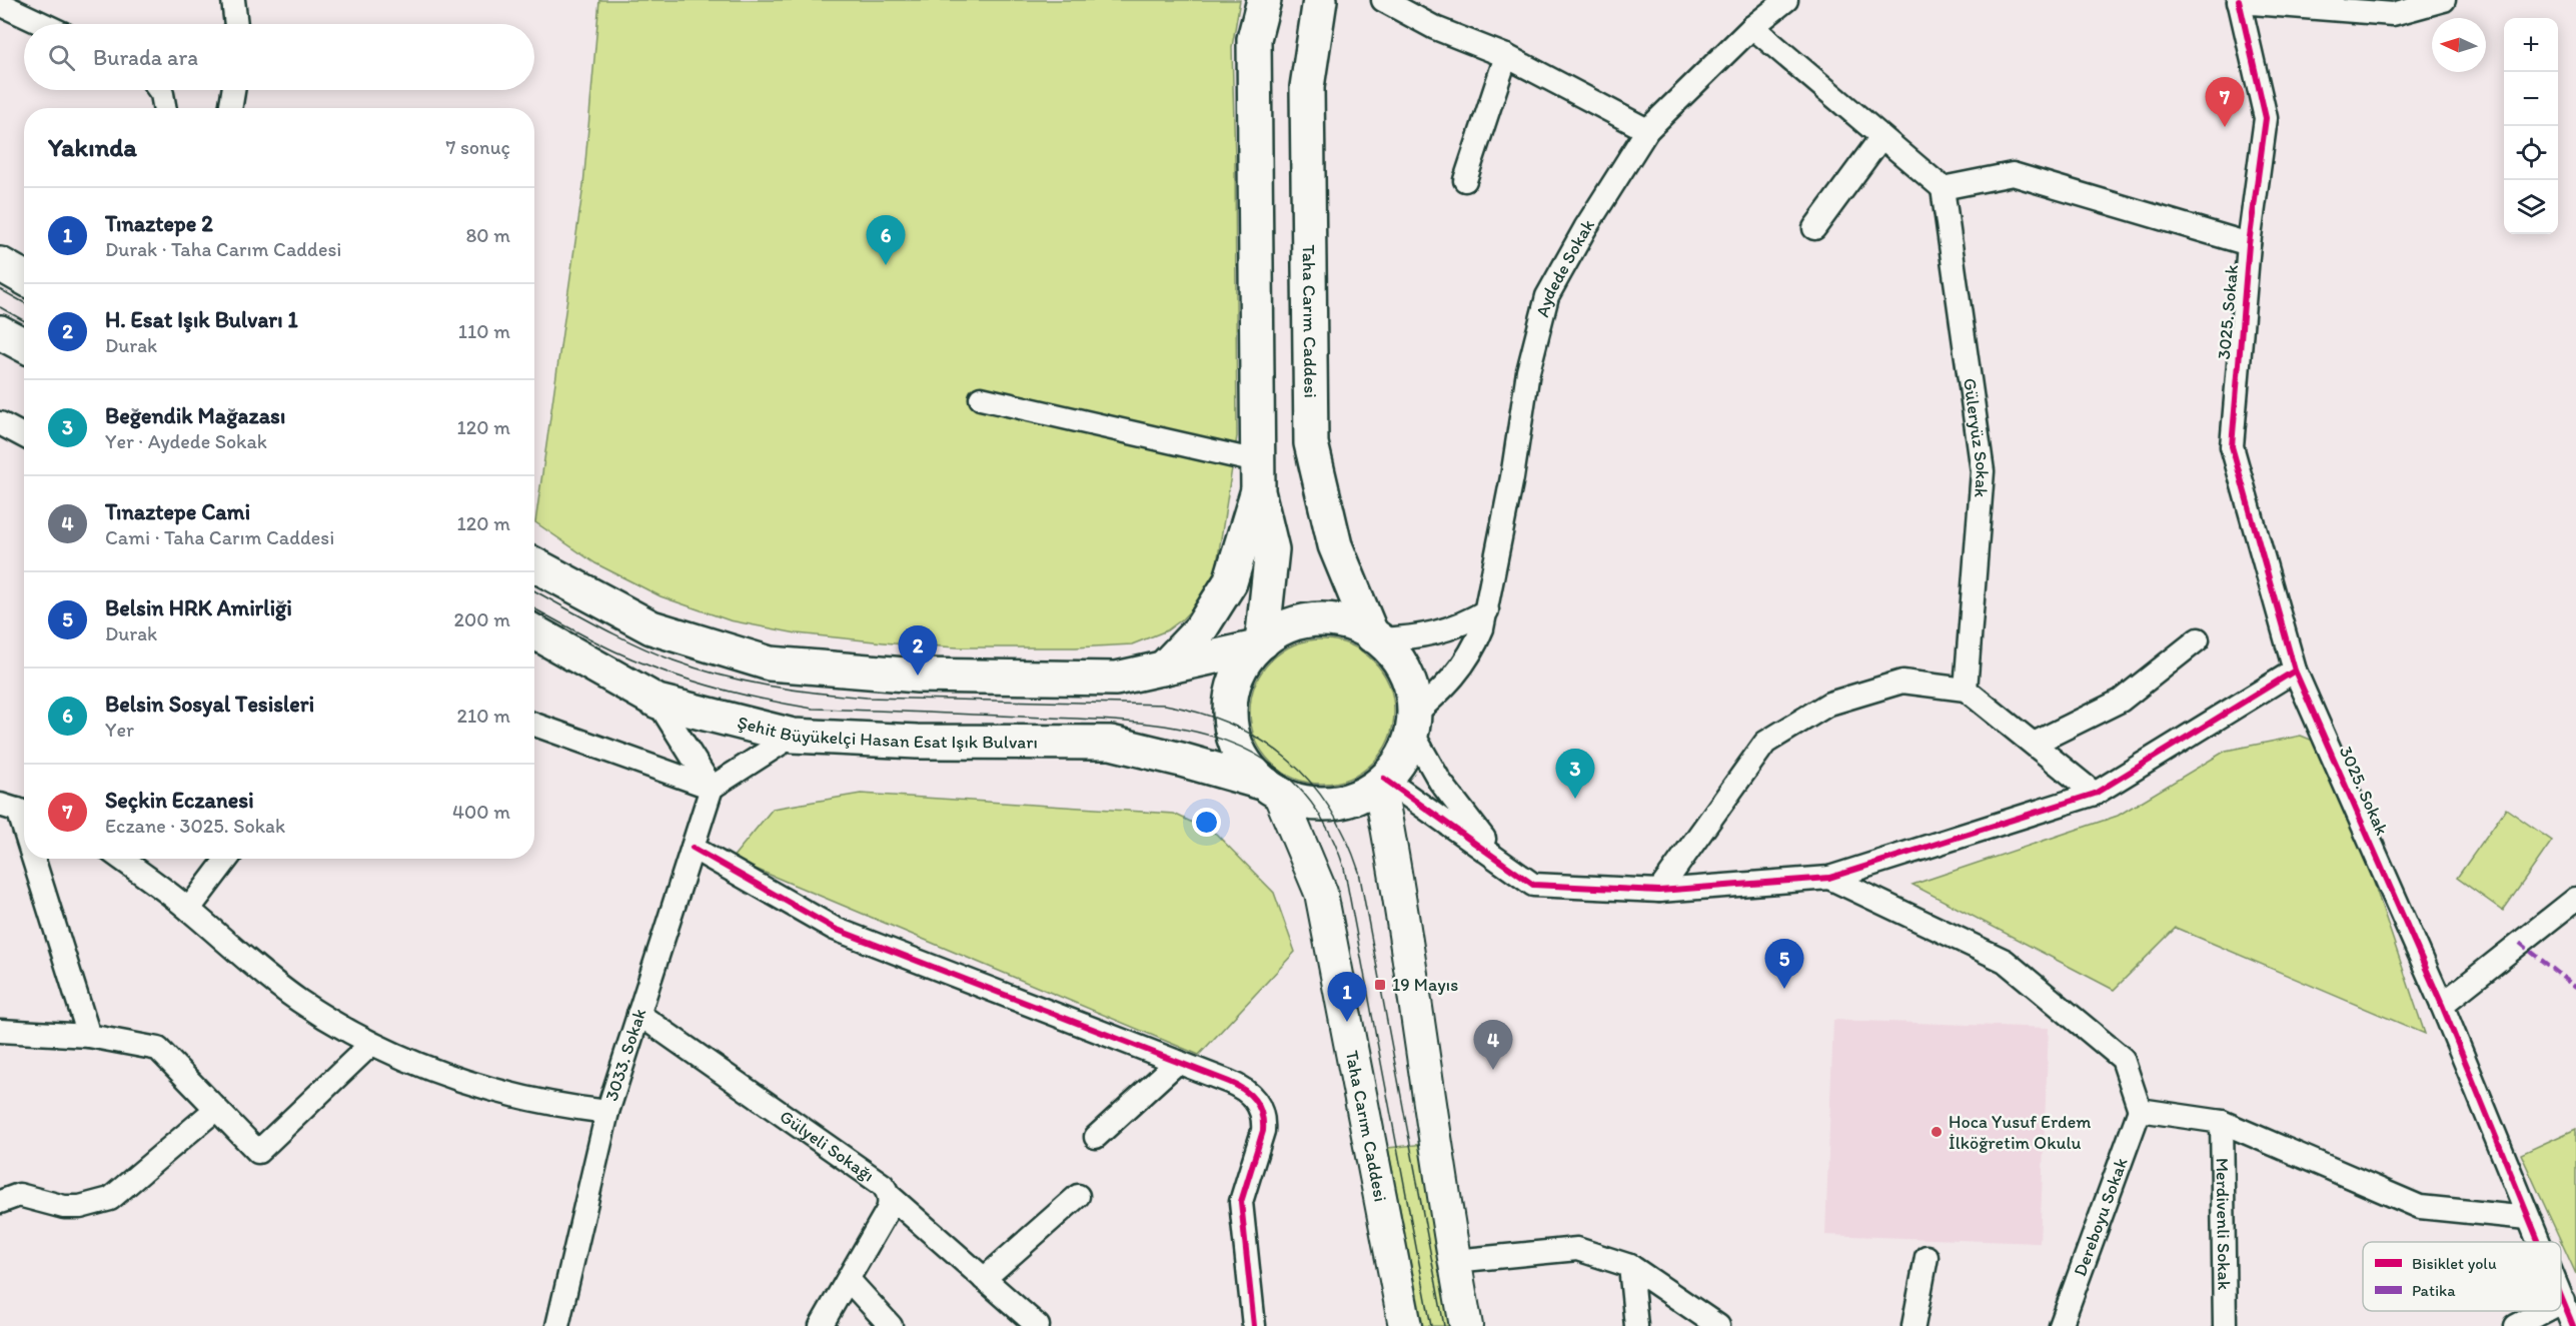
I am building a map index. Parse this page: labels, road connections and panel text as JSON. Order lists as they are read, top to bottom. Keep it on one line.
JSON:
{"streets":{"main road":["Taha Carım Caddesi","Şehit Büyükelçi Hasan Esat Işık Bulvarı"],"street":["Aydede Sokak","3025. Sokak","Güleryüz Sokak","3033. Sokak","Gülyeli Sokağı","Dereboyu Sokak","Merdivenli Sokak"]},"crossings":[["Aydede Sokak","Taha Carım Caddesi"],["Aydede Sokak","Şehit Büyükelçi Hasan Esat Işık Bulvarı"],["Taha Carım Caddesi","Şehit Büyükelçi Hasan Esat Işık Bulvarı"],["3033. Sokak","Gülyeli Sokağı"]],"places":{"transit":["19 Mayıs"],"other":["Hoca Yusuf Erdem İlköğretim Okulu"]},"legend":["Bisiklet yolu","Patika"],"north":"left","page":{"map_buttons":["+","−"],"search":"Burada ara","pins":["7","6","2","3","5","1","4"],"heading":["Yakında","7 sonuç"],"list":[{"mark":"1","name":"Tınaztepe 2","note":"Durak · Taha Carım Caddesi","value":"80 m"},{"mark":"2","name":"H. Esat Işık Bulvarı 1","note":"Durak","value":"110 m"},{"mark":"3","name":"Beğendik Mağazası","note":"Yer · Aydede Sokak","value":"120 m"},{"mark":"4","name":"Tınaztepe Cami","note":"Cami · Taha Carım Caddesi","value":"120 m"},{"mark":"5","name":"Belsin HRK Amirliği","note":"Durak","value":"200 m"},{"mark":"6","name":"Belsin Sosyal Tesisleri","note":"Yer","value":"210 m"},{"mark":"7","name":"Seçkin Eczanesi","note":"Eczane · 3025. Sokak","value":"400 m"}]}}
